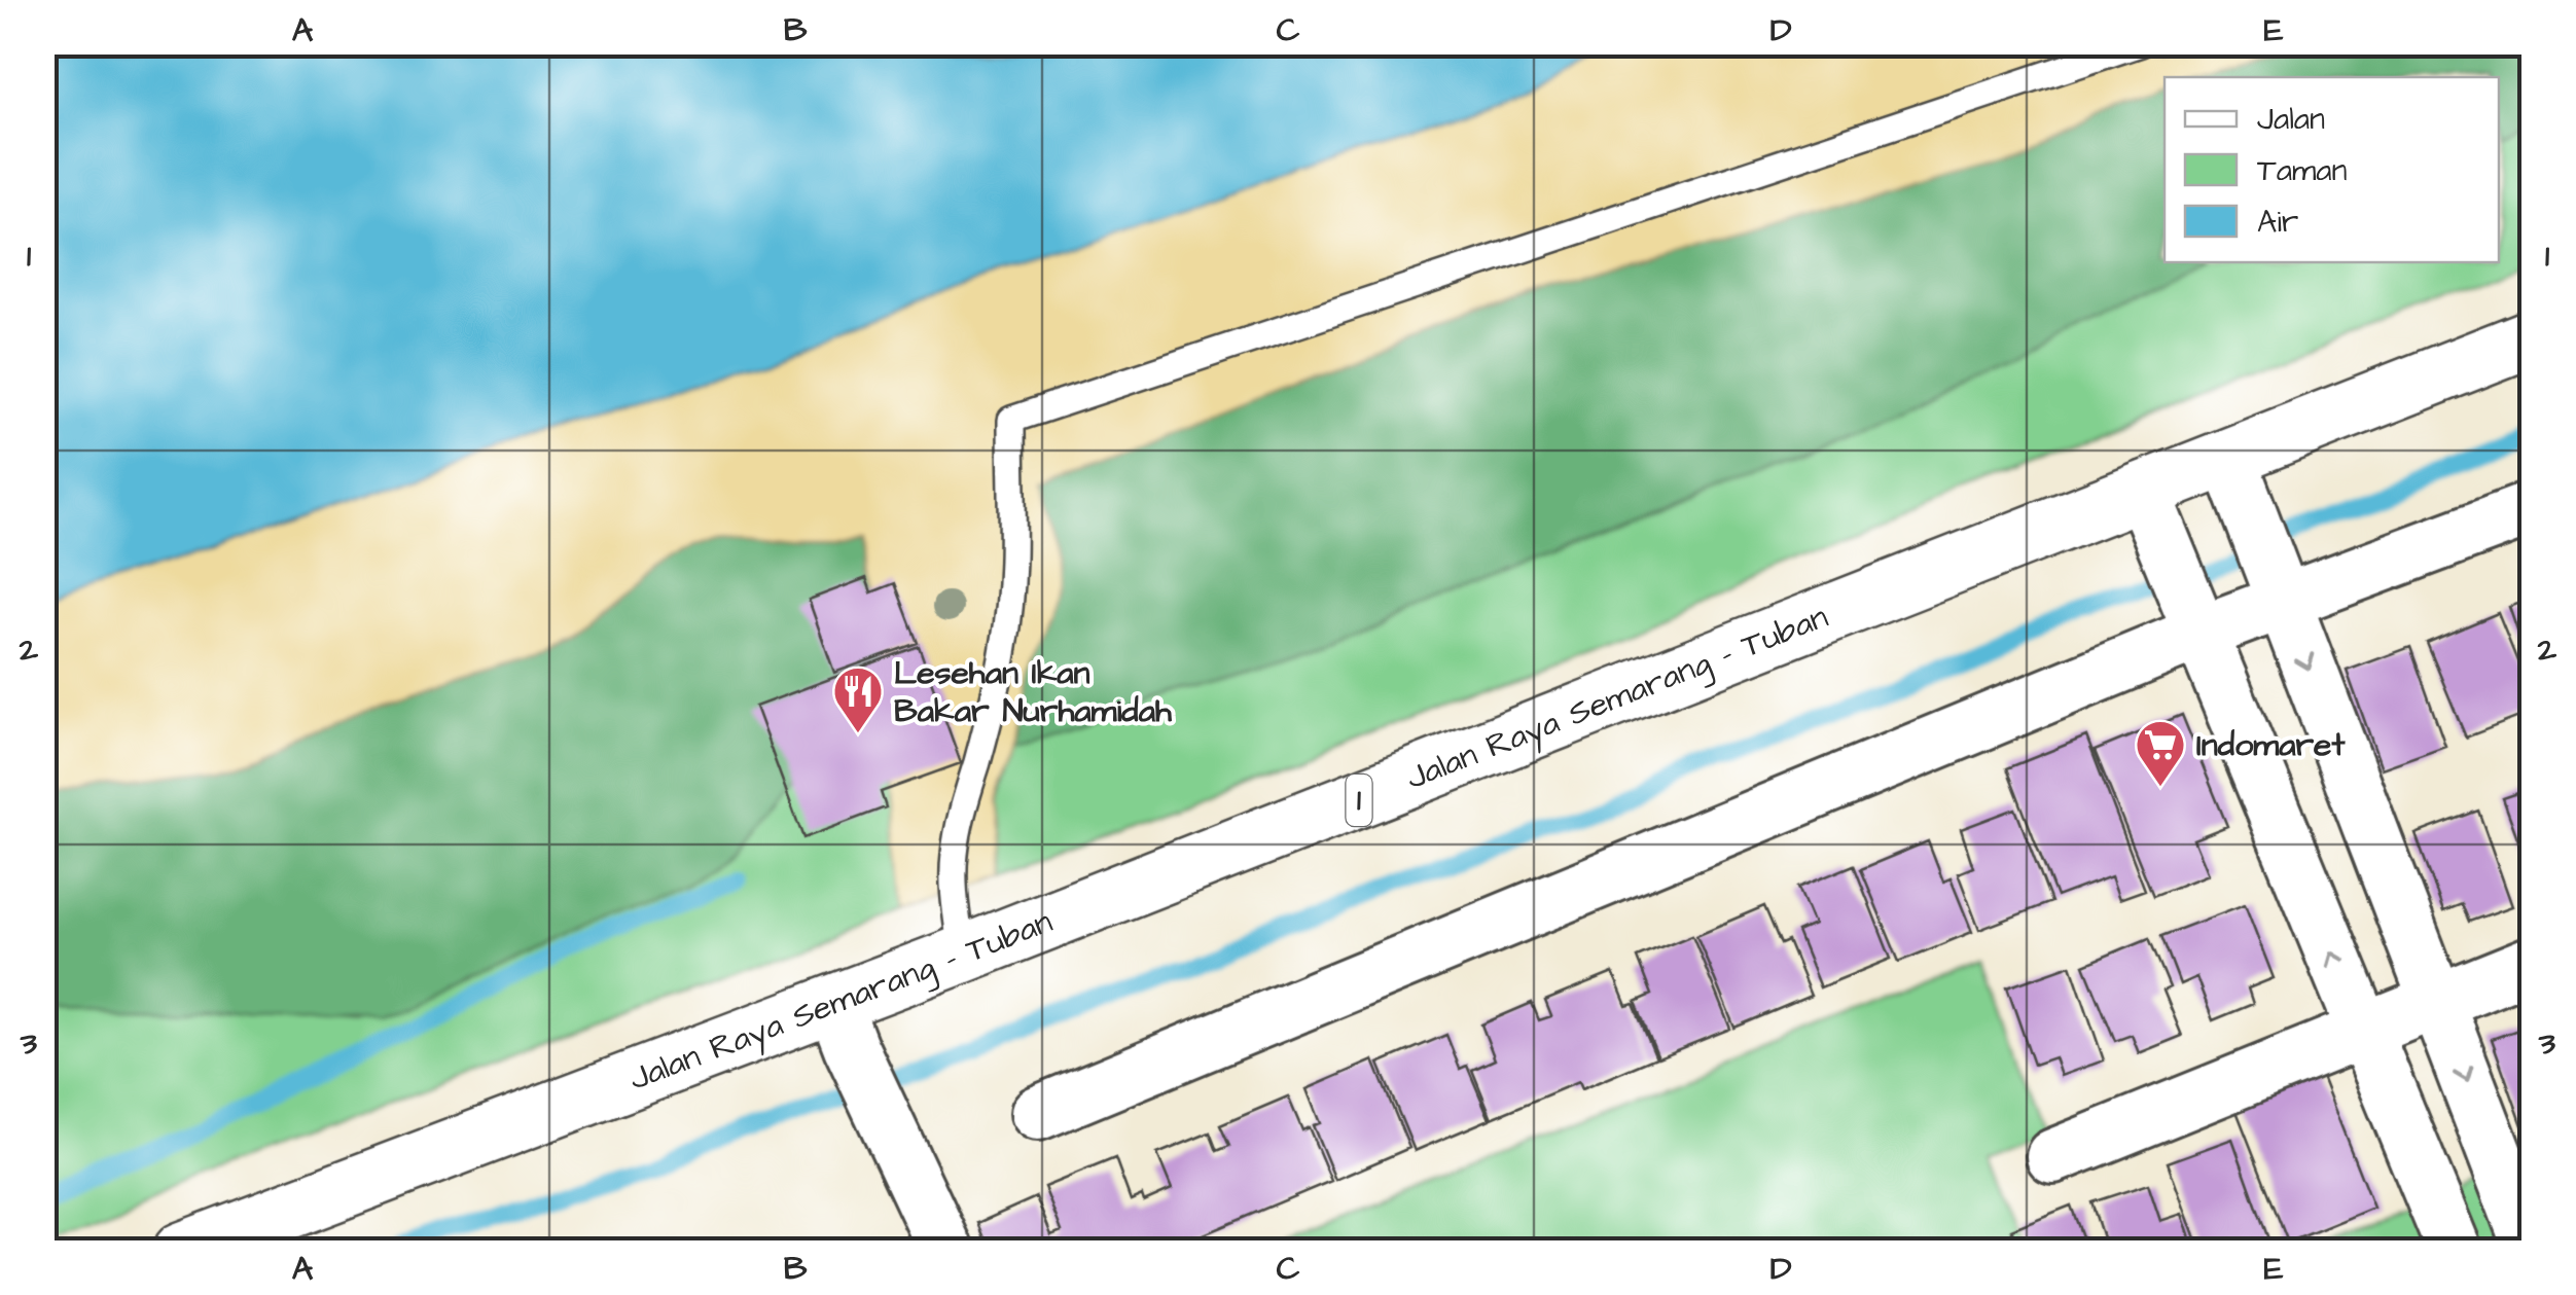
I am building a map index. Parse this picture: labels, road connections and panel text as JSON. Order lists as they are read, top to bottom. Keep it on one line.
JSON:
{"streets":{"highway":["Jalan Raya Semarang - Tuban","1"]},"places":{"restaurant":["Lesehan Ikan Bakar Nurhamidah"],"supermarket":["Indomaret"]},"legend":["Jalan","Taman","Air"],"grid":{"columns":["A","B","C","D","E"],"rows":["1","2","3"]}}
